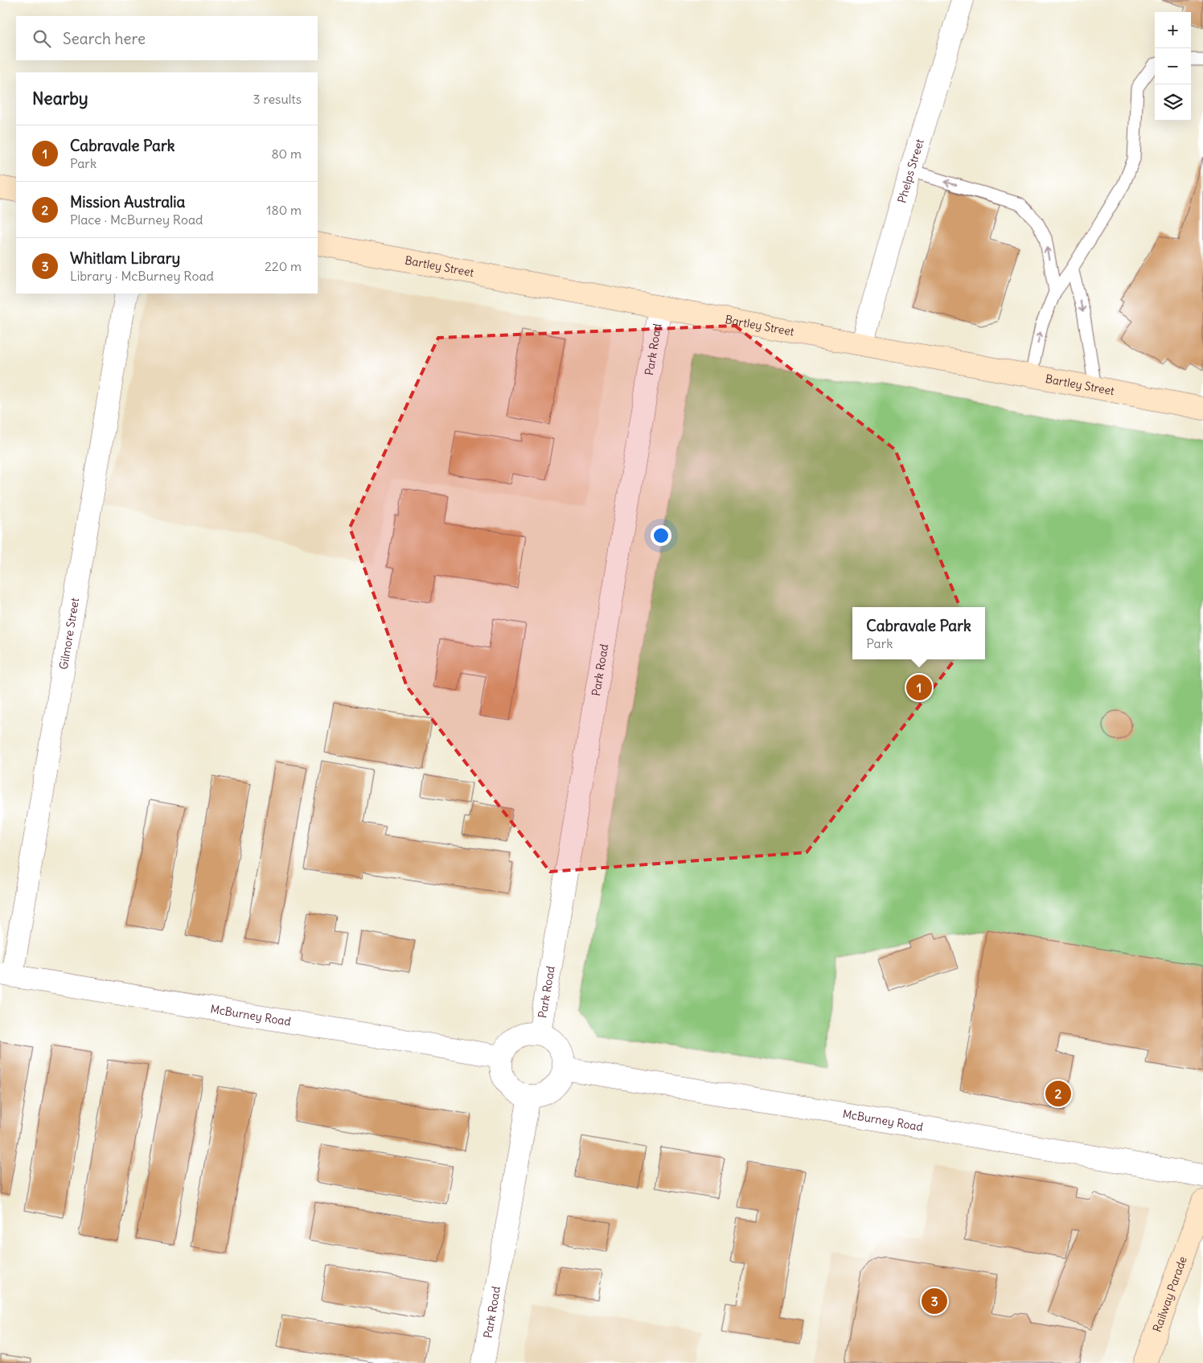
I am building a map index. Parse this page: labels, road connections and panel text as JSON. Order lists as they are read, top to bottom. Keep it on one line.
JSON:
{"streets":{"main road":["Bartley Street","Railway Parade"],"street":["Phelps Street","Park Road","Gilmore Street","McBurney Road"]},"crossings":[["Phelps Street","Bartley Street"],["Bartley Street","Park Road"],["Park Road","McBurney Road"],["Gilmore Street","McBurney Road"]],"page":{"map_buttons":["+","−"],"search":"Search here","heading":["Nearby","3 results"],"list":[{"mark":"1","name":"Cabravale Park","note":"Park","value":"80 m"},{"mark":"2","name":"Mission Australia","note":"Place · McBurney Road","value":"180 m"},{"mark":"3","name":"Whitlam Library","note":"Library · McBurney Road","value":"220 m"}],"popup":["Cabravale Park","Park"],"pins":["1","2","3"]}}
